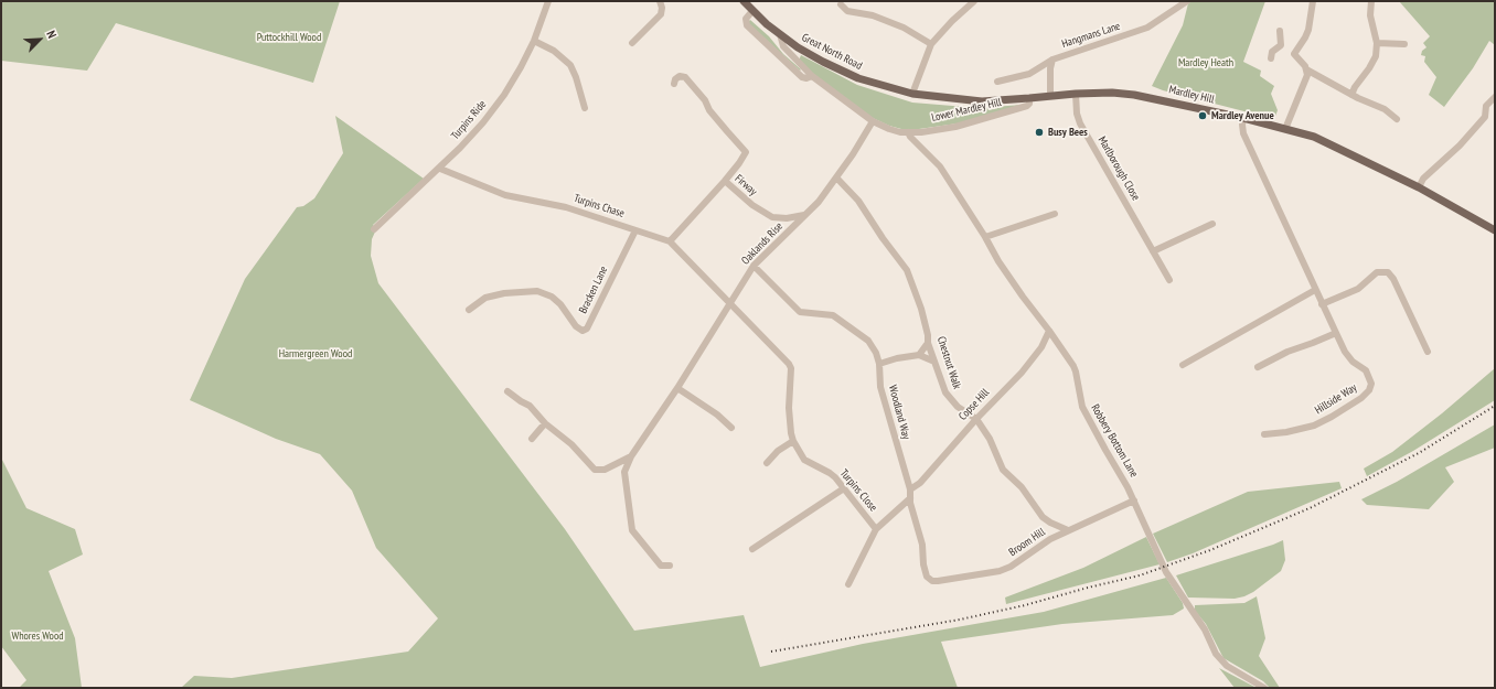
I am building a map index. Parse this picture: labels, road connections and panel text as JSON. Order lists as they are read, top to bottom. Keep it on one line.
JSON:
{"streets":{"main road":["Great North Road","Mardley Hill"],"street":["Hangmans Lane","Lower Mardley Hill","Turpins Ride","Marlborough Close","Firway","Turpins Chase","Oaklands Rise","Bracken Lane","Chestnut Walk","Hillside Way","Copse Hill","Woodland Way","Robbery Bottom Lane","Turpins Close","Broom Hill"]},"crossings":[["Great North Road","Mardley Hill"],["Great North Road","Lower Mardley Hill"],["Mardley Hill","Lower Mardley Hill"],["Mardley Hill","Marlborough Close"],["Lower Mardley Hill","Oaklands Rise"],["Lower Mardley Hill","Robbery Bottom Lane"],["Turpins Ride","Turpins Chase"],["Firway","Turpins Chase"],["Firway","Oaklands Rise"],["Turpins Chase","Oaklands Rise"],["Turpins Chase","Bracken Lane"],["Turpins Chase","Turpins Close"],["Oaklands Rise","Chestnut Walk"],["Oaklands Rise","Woodland Way"],["Oaklands Rise","Turpins Close"],["Chestnut Walk","Copse Hill"],["Chestnut Walk","Broom Hill"],["Copse Hill","Woodland Way"],["Copse Hill","Robbery Bottom Lane"],["Woodland Way","Turpins Close"],["Woodland Way","Broom Hill"],["Robbery Bottom Lane","Broom Hill"]],"parks":["Puttockhill Wood","Mardley Heath","Harmergreen Wood","Whores Wood"],"places":["Mardley Avenue","Busy Bees"],"north":"top right"}
